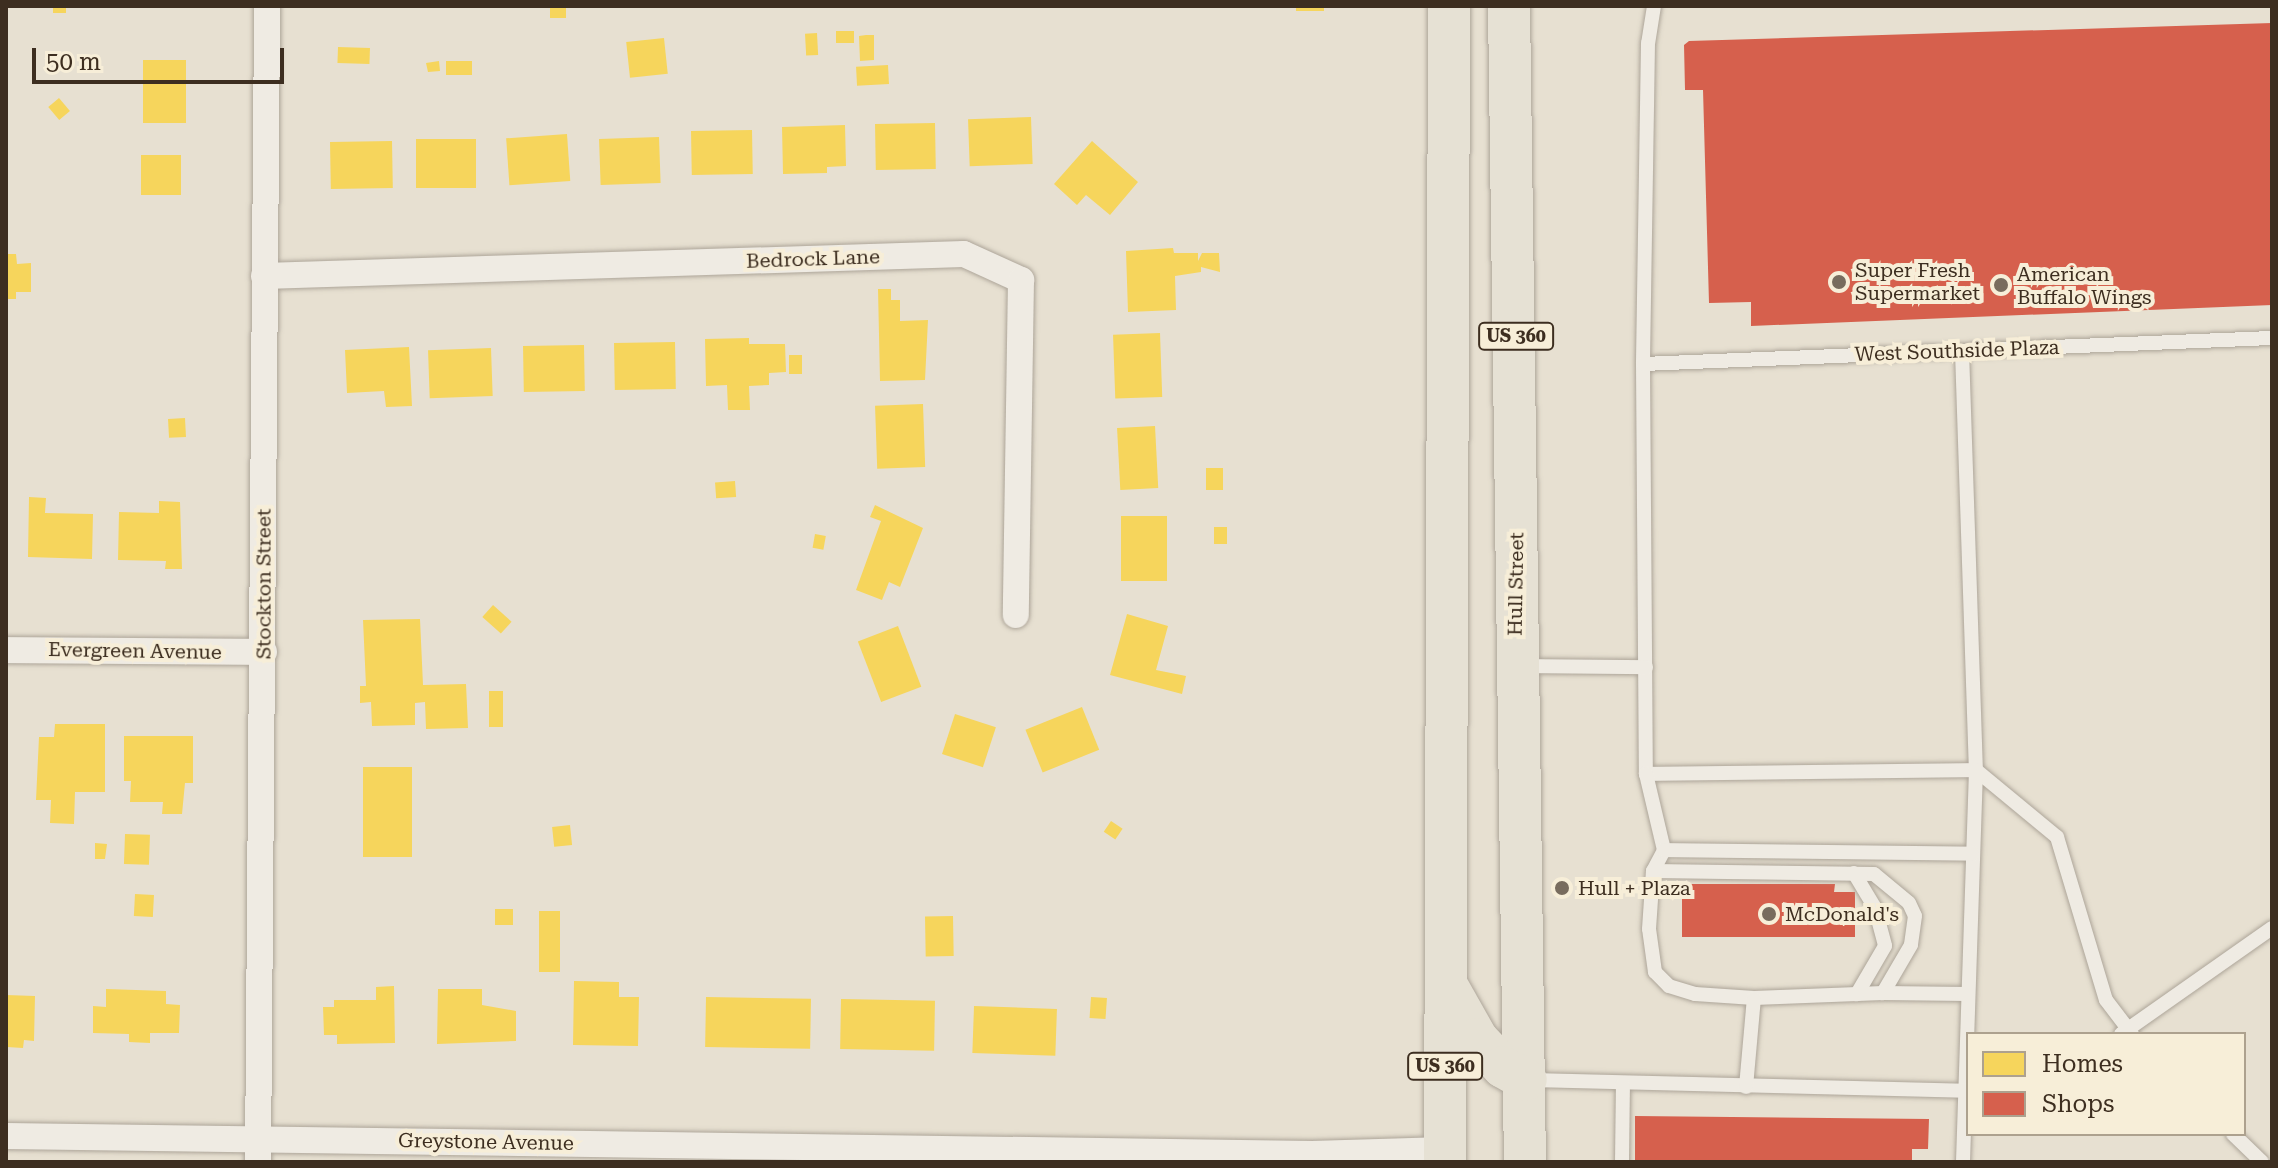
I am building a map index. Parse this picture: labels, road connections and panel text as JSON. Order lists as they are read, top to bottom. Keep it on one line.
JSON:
{"streets":{"main road":["US 360","Hull Street"],"street":["Bedrock Lane","Stockton Street","Evergreen Avenue","Greystone Avenue"],"lane":["West Southside Plaza"]},"crossings":[["Bedrock Lane","Stockton Street"],["US 360","Greystone Avenue"],["Stockton Street","Evergreen Avenue"],["Stockton Street","Greystone Avenue"]],"places":["Super Fresh Supermarket","American Buffalo Wings","Hull + Plaza","McDonald's"],"legend":["Homes","Shops"],"scale_bar":"50 m"}
